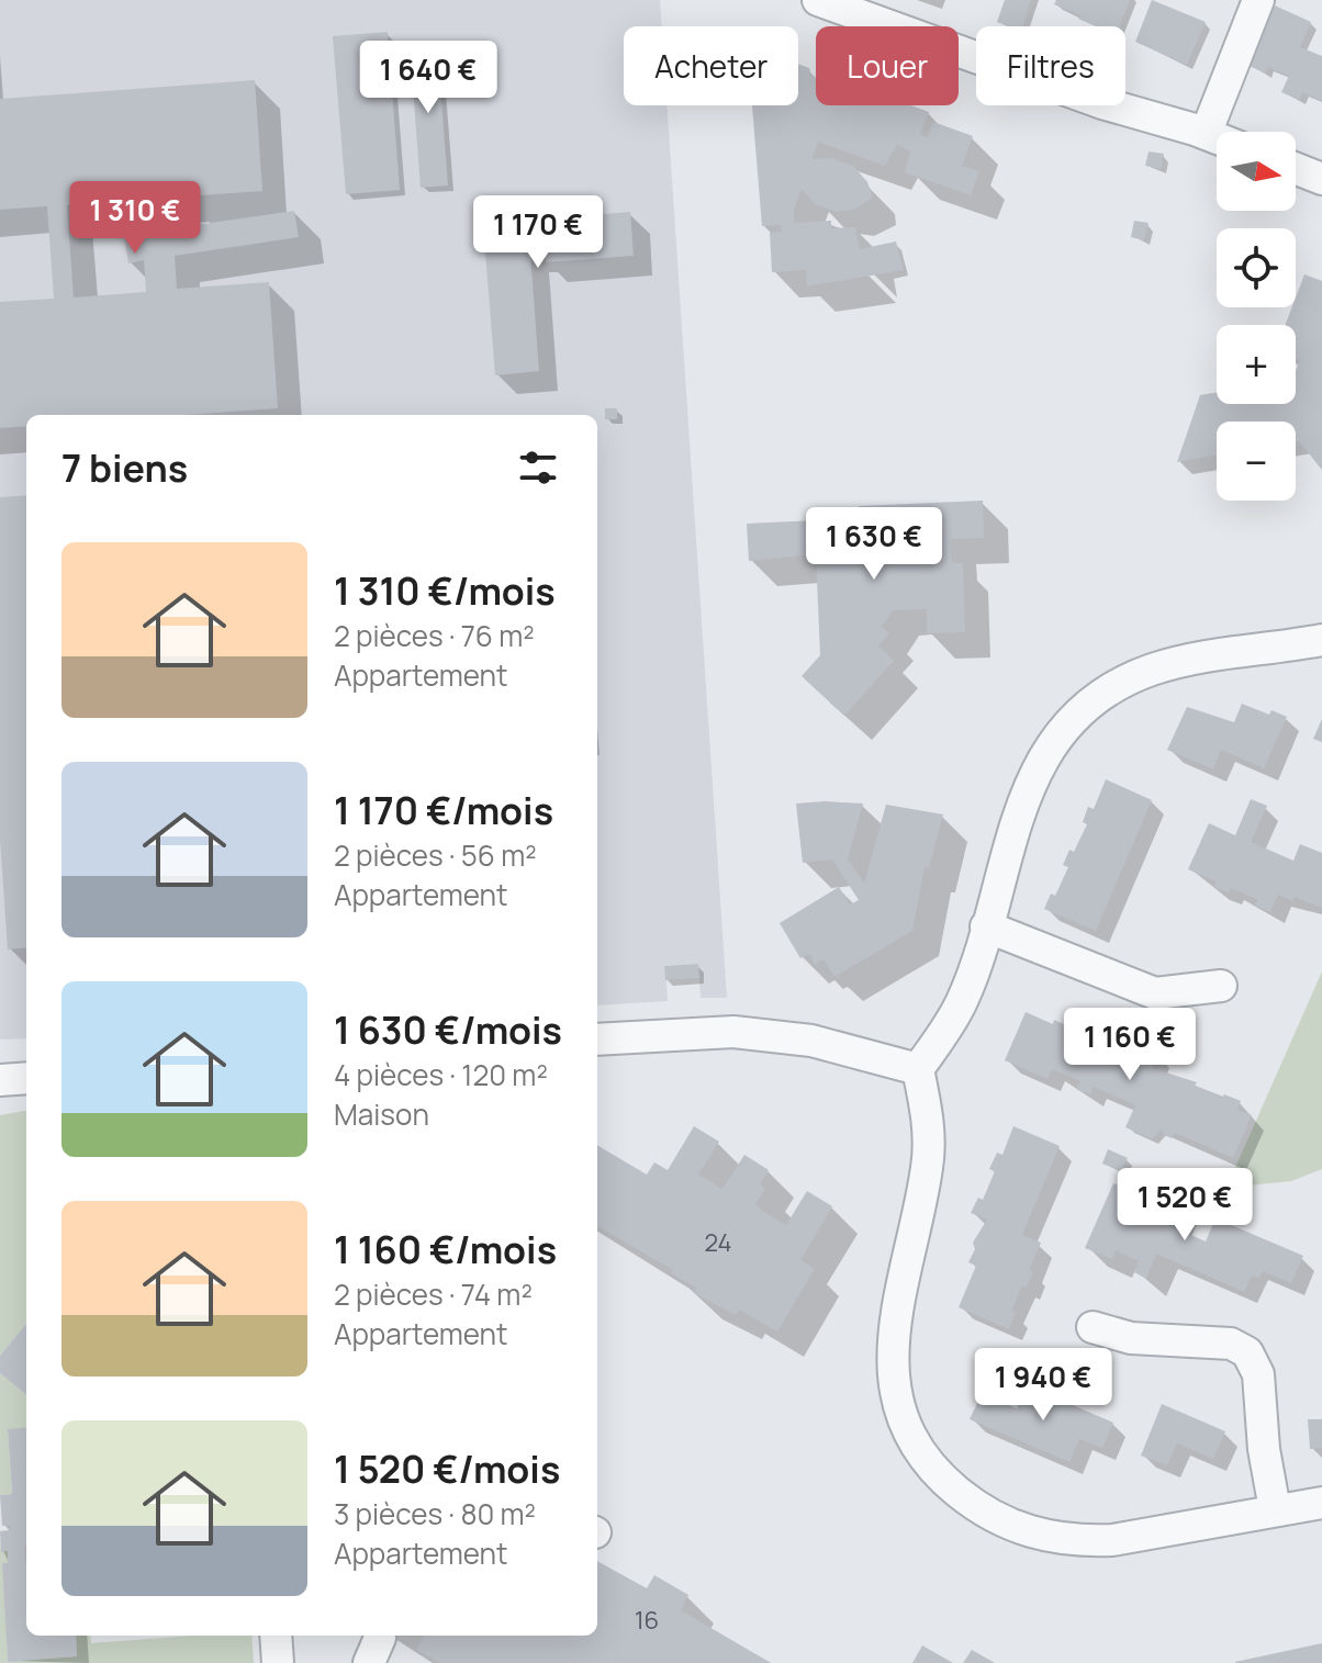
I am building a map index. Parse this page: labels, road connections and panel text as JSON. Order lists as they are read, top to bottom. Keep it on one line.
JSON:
{"house_numbers":["24","16"],"north":"right","page":{"chip":["Acheter","Louer","Filtres"],"price":["1 640 €","1 310 €","1 170 €","1 630 €","1 160 €","1 520 €","1 940 €"],"map_buttons":["+","−"],"heading":"7 biens","list":[{"name":"1 310 €/mois","note":"2 pièces · 76 m² · Appartement"},{"name":"1 170 €/mois","note":"2 pièces · 56 m² · Appartement"},{"name":"1 630 €/mois","note":"4 pièces · 120 m² · Maison"},{"name":"1 160 €/mois","note":"2 pièces · 74 m² · Appartement"},{"name":"1 520 €/mois","note":"3 pièces · 80 m² · Appartement"}]}}
